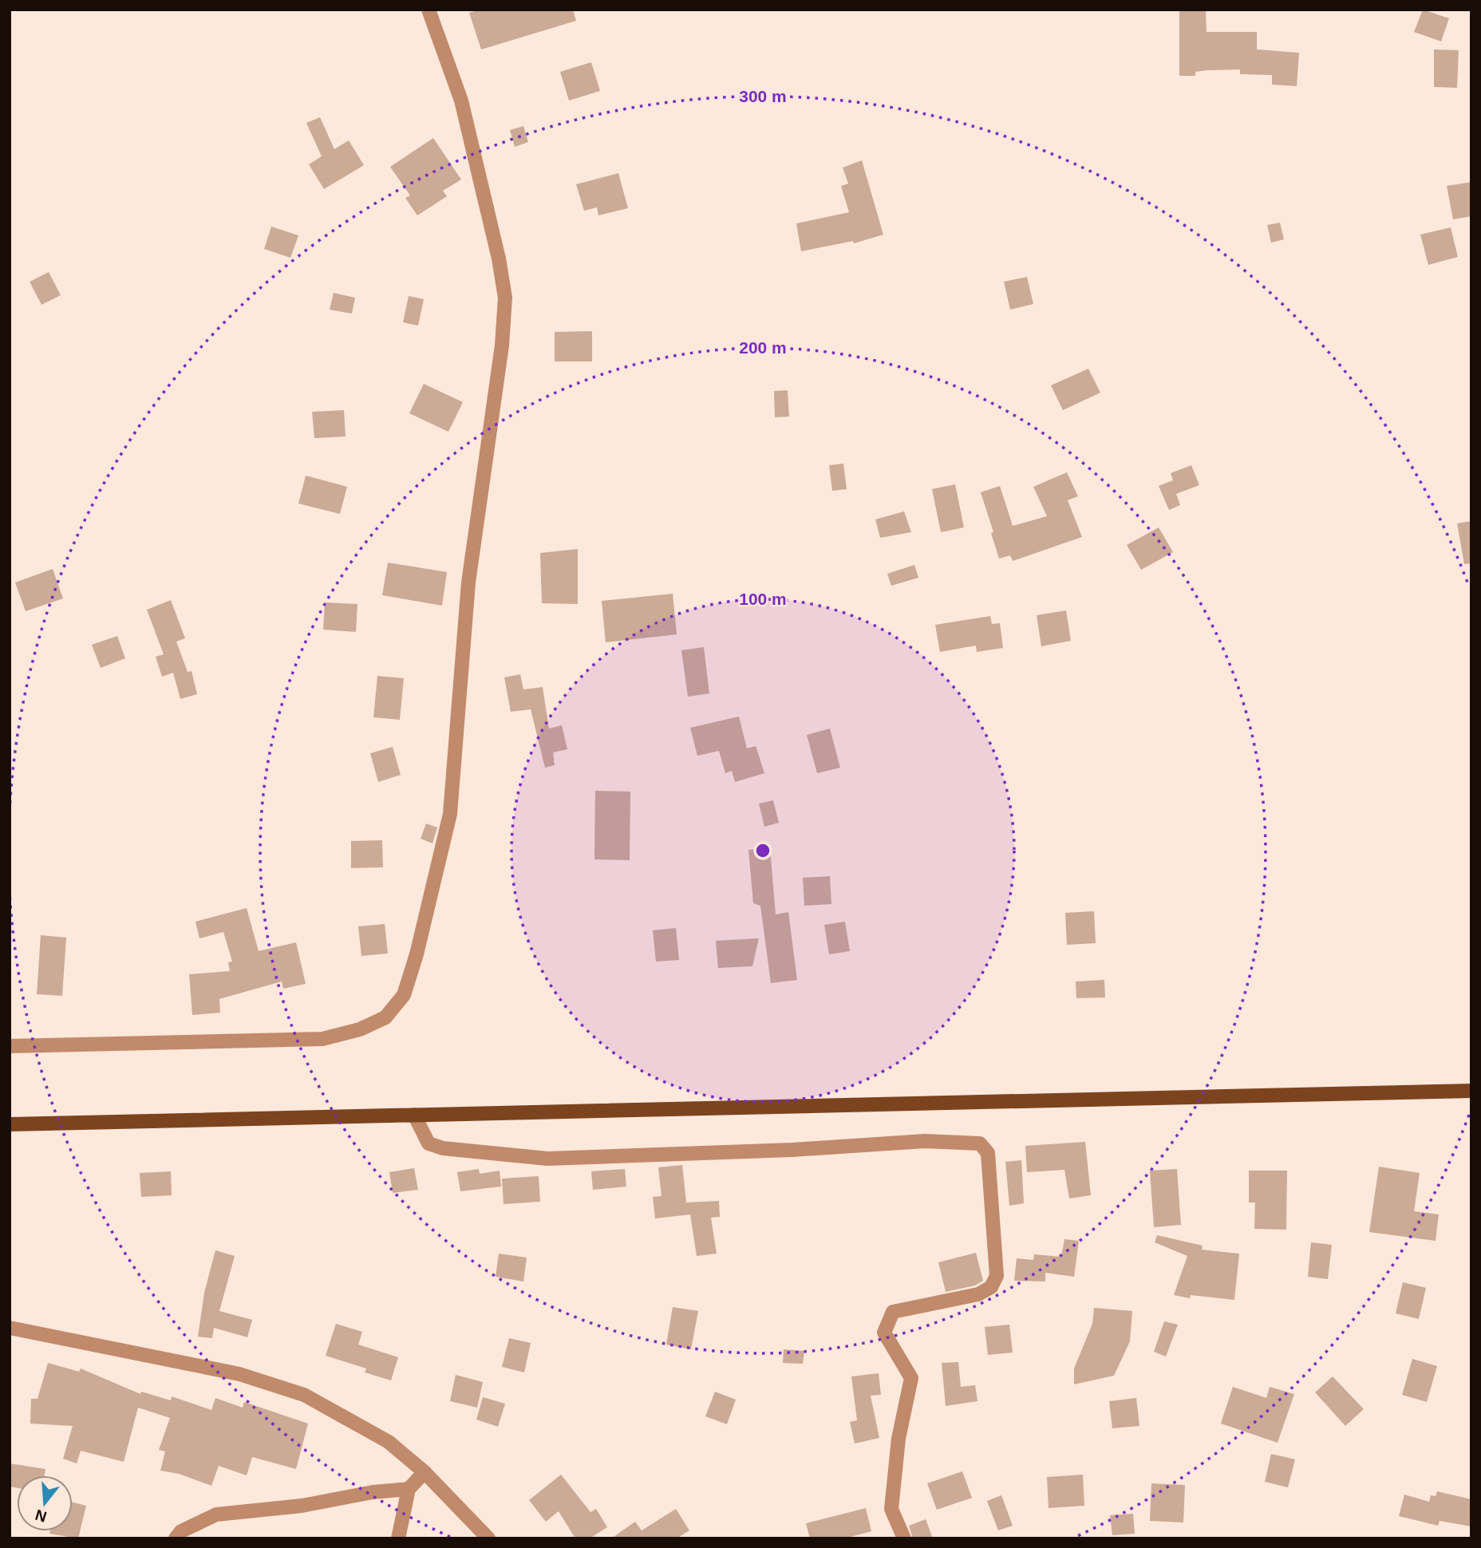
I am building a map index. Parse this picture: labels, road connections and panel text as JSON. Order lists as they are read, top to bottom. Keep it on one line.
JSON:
{"north":"bottom","rings":["300 m","200 m","100 m"]}
